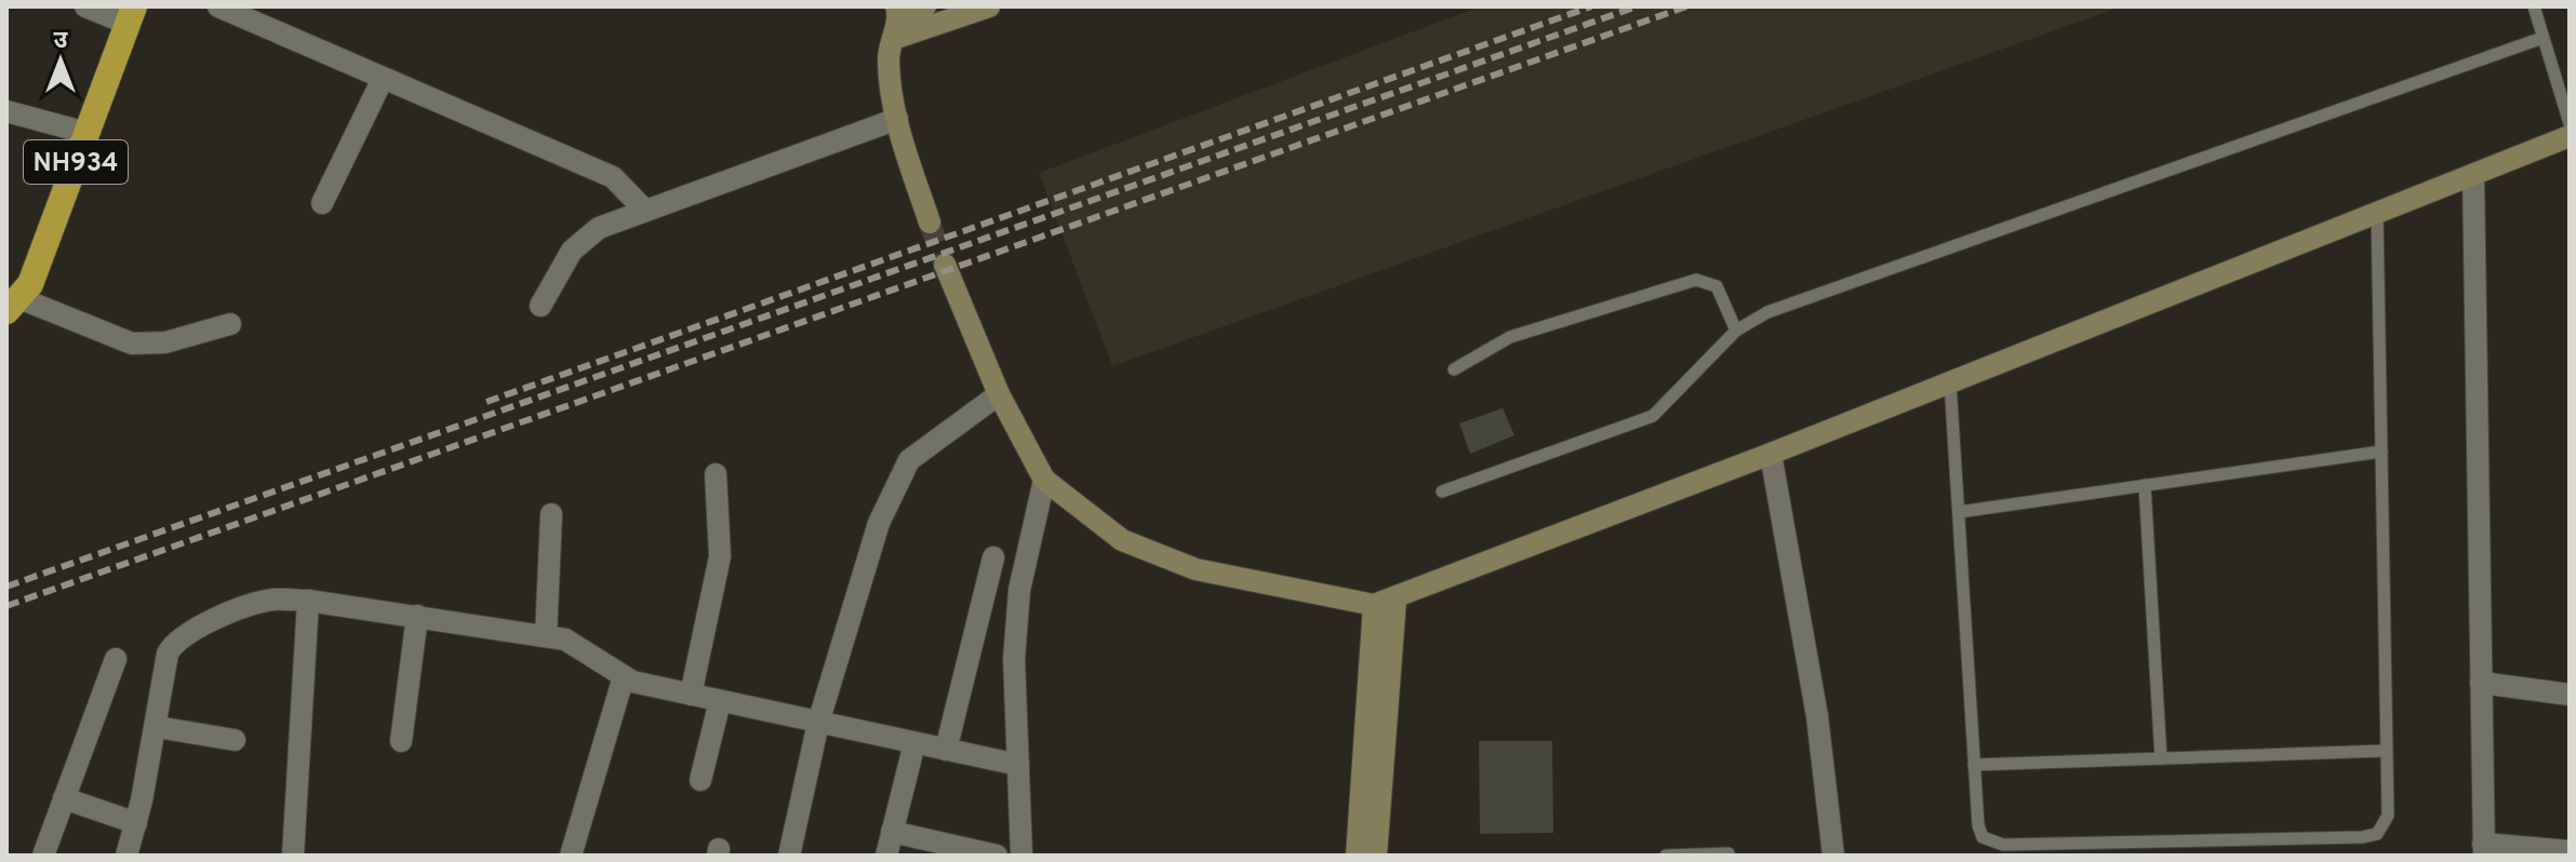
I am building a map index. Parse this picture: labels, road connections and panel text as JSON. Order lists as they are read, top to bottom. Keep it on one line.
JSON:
{"streets":{"highway":["NH934"]},"north":"top"}
